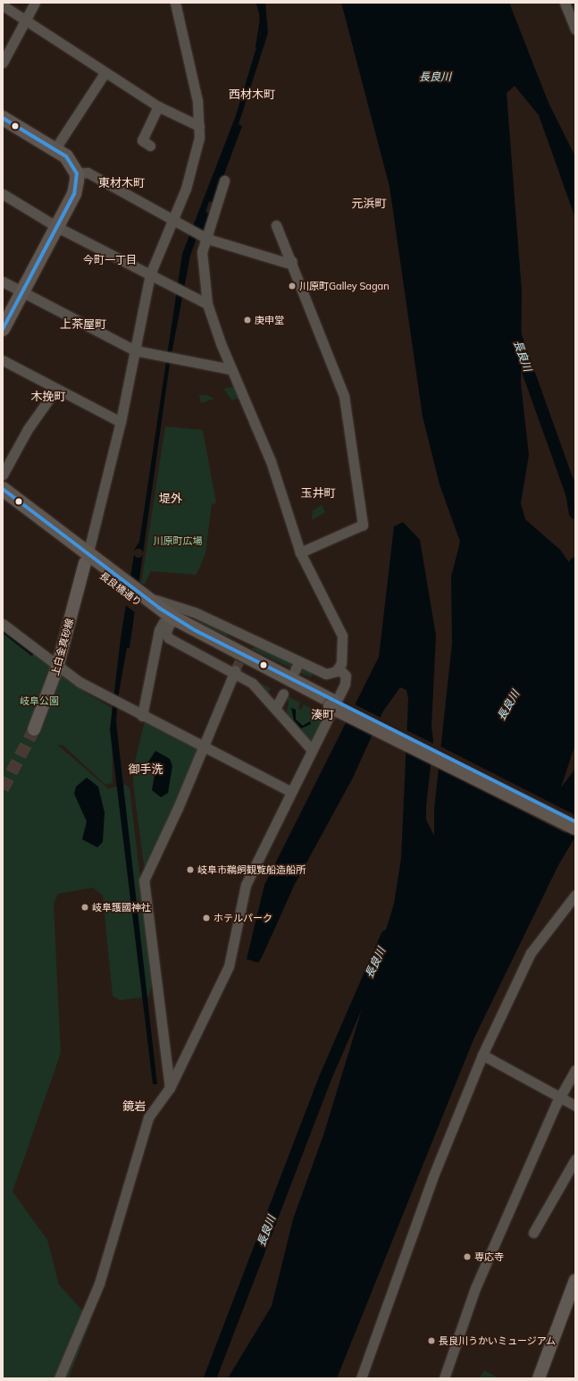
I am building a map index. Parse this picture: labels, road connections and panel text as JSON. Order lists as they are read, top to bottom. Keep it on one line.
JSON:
{"streets":{"highway":["長良橋通り"],"main road":["上白金真砂線"]},"crossings":[["長良橋通り","上白金真砂線"]],"districts":["西材木町","東材木町","元浜町","今町一丁目","上茶屋町","木挽町","玉井町","堤外","湊町","御手洗","鏡岩"],"water":["長良川"],"parks":["川原町広場","岐阜公園"],"places":["川原町Galley Sagan","庚申堂","岐阜市鵜飼観覧船造船所","岐阜護國神社","ホテルパーク","専応寺","長良川うかいミュージアム"]}
